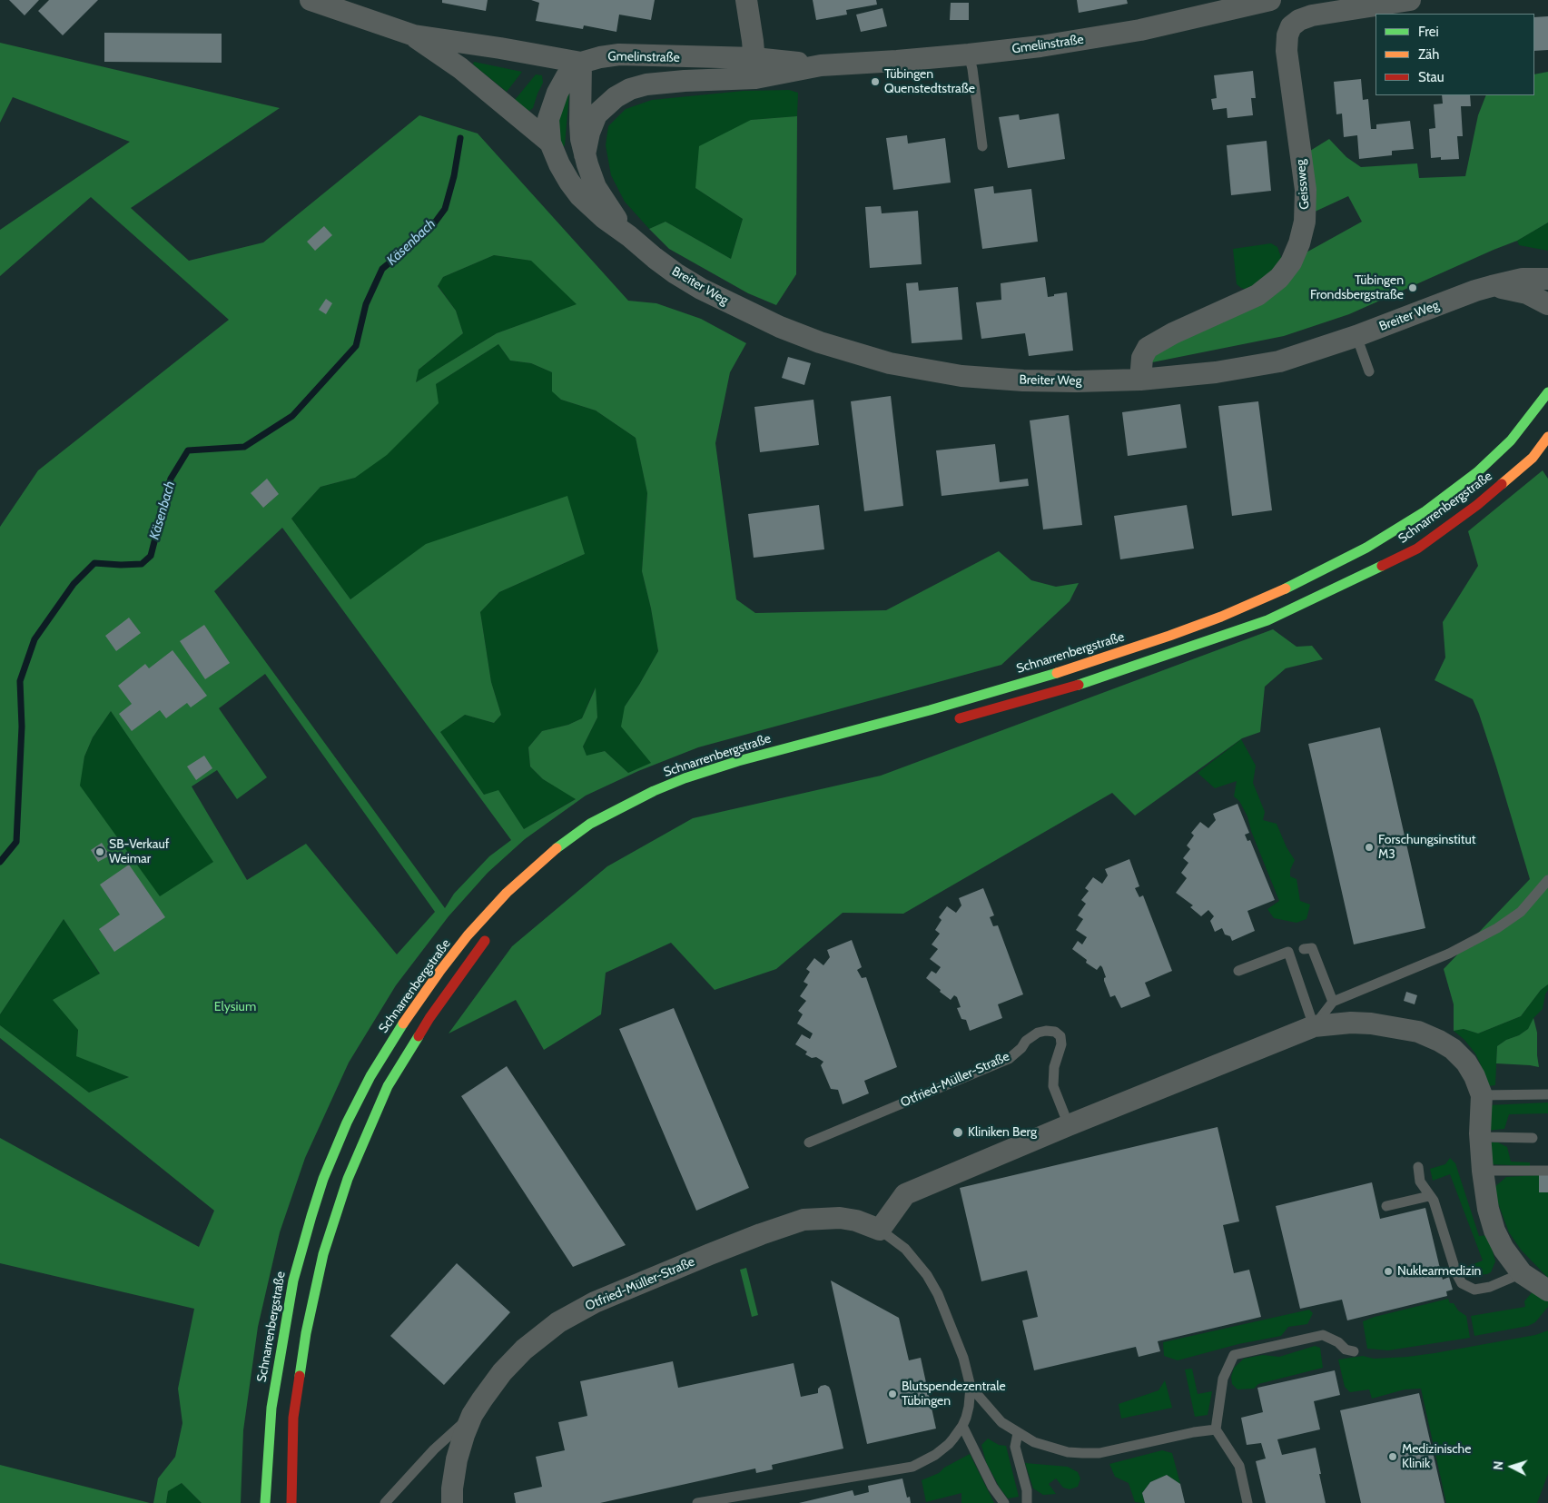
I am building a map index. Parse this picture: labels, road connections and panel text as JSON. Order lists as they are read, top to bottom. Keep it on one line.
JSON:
{"streets":{"street":["Gmelinstraße","Geissweg","Breiter Weg","Schnarrenbergstraße","Otfried-Müller-Straße"]},"crossings":[["Gmelinstraße","Breiter Weg"],["Geissweg","Breiter Weg"]],"water":["Käsenbach"],"parks":["Elysium"],"places":["Tübingen Quenstedtstraße","Tübingen Frondsbergstraße","Forschungsinstitut M3","SB-Verkauf Weimar","Kliniken Berg","Nuklearmedizin","Blutspendezentrale Tübingen","Medizinische Klinik"],"legend":["Frei","Zäh","Stau"],"north":"left"}
